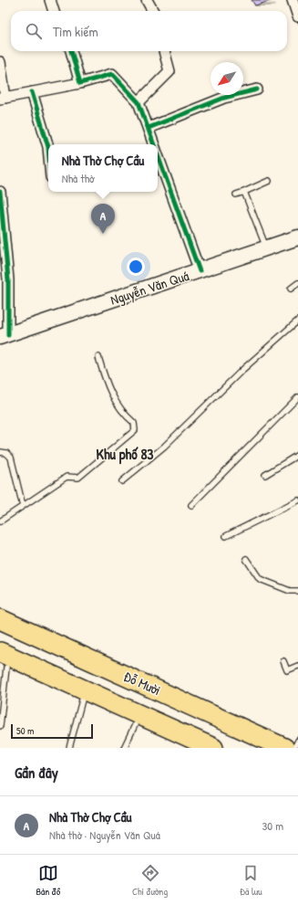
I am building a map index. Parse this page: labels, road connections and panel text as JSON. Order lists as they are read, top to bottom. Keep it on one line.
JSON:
{"streets":{"highway":["Đỗ Mười"],"main road":["Nguyễn Văn Quá"]},"districts":["Khu phố 83"],"scale_bar":"50 m","north":"bottom left","page":{"search":"Tìm kiếm","popup":["Nhà Thờ Chợ Cầu","Nhà thờ"],"pins":"A","scale":"50 m","heading":"Gần đây","list":[{"mark":"A","name":"Nhà Thờ Chợ Cầu","note":"Nhà thờ · Nguyễn Văn Quá","value":"30 m"}],"nav":["Bản đồ","Chỉ đường","Đã lưu"]}}
